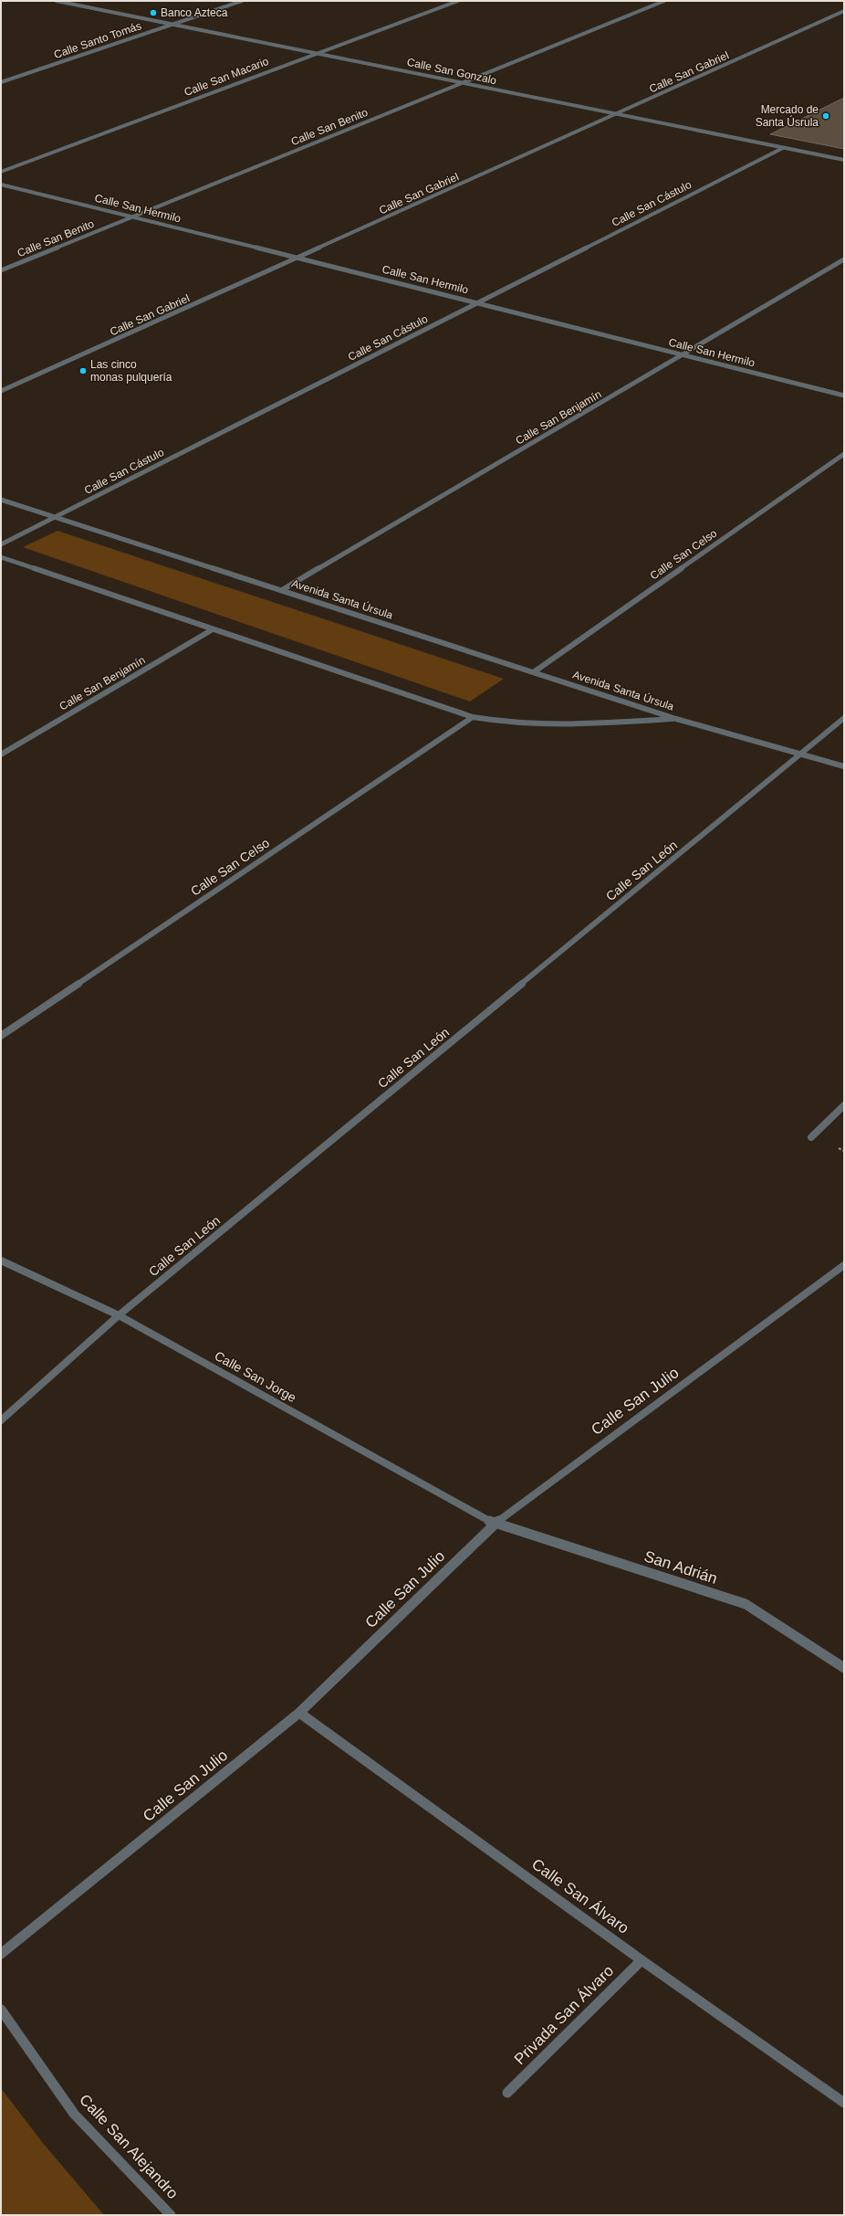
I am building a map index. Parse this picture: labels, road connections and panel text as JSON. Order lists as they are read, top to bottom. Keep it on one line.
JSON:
{"streets":{"street":["Calle Santo Tomás","Calle San Gonzalo","Calle San Gabriel","Calle San Macario","Calle San Benito","Calle San Cástulo","Calle San Hermilo","Calle San Benjamín","Calle San Celso","Avenida Santa Úrsula","Calle San León","Calle San Jorge","Calle San Julio","San Adrián","Calle San Álvaro","Privada San Álvaro","Calle San Alejandro"]},"crossings":[["Calle Santo Tomás","Calle San Gonzalo"],["Calle San Gonzalo","Calle San Gabriel"],["Calle San Gonzalo","Calle San Macario"],["Calle San Gonzalo","Calle San Benito"],["Calle San Gonzalo","Calle San Cástulo"],["Calle San Gabriel","Calle San Hermilo"],["Calle San Benito","Calle San Hermilo"],["Calle San Cástulo","Calle San Hermilo"],["Calle San Cástulo","Avenida Santa Úrsula"],["Calle San Hermilo","Calle San Benjamín"],["Calle San Benjamín","Avenida Santa Úrsula"],["Calle San Celso","Avenida Santa Úrsula"],["Avenida Santa Úrsula","Calle San León"],["Calle San León","Calle San Jorge"],["Calle San Jorge","Calle San Julio"],["Calle San Jorge","San Adrián"],["Calle San Julio","San Adrián"],["Calle San Julio","Calle San Álvaro"],["Calle San Álvaro","Privada San Álvaro"]],"places":["Banco Azteca","Mercado de Santa Úsrula","Las cinco monas pulquería"]}
